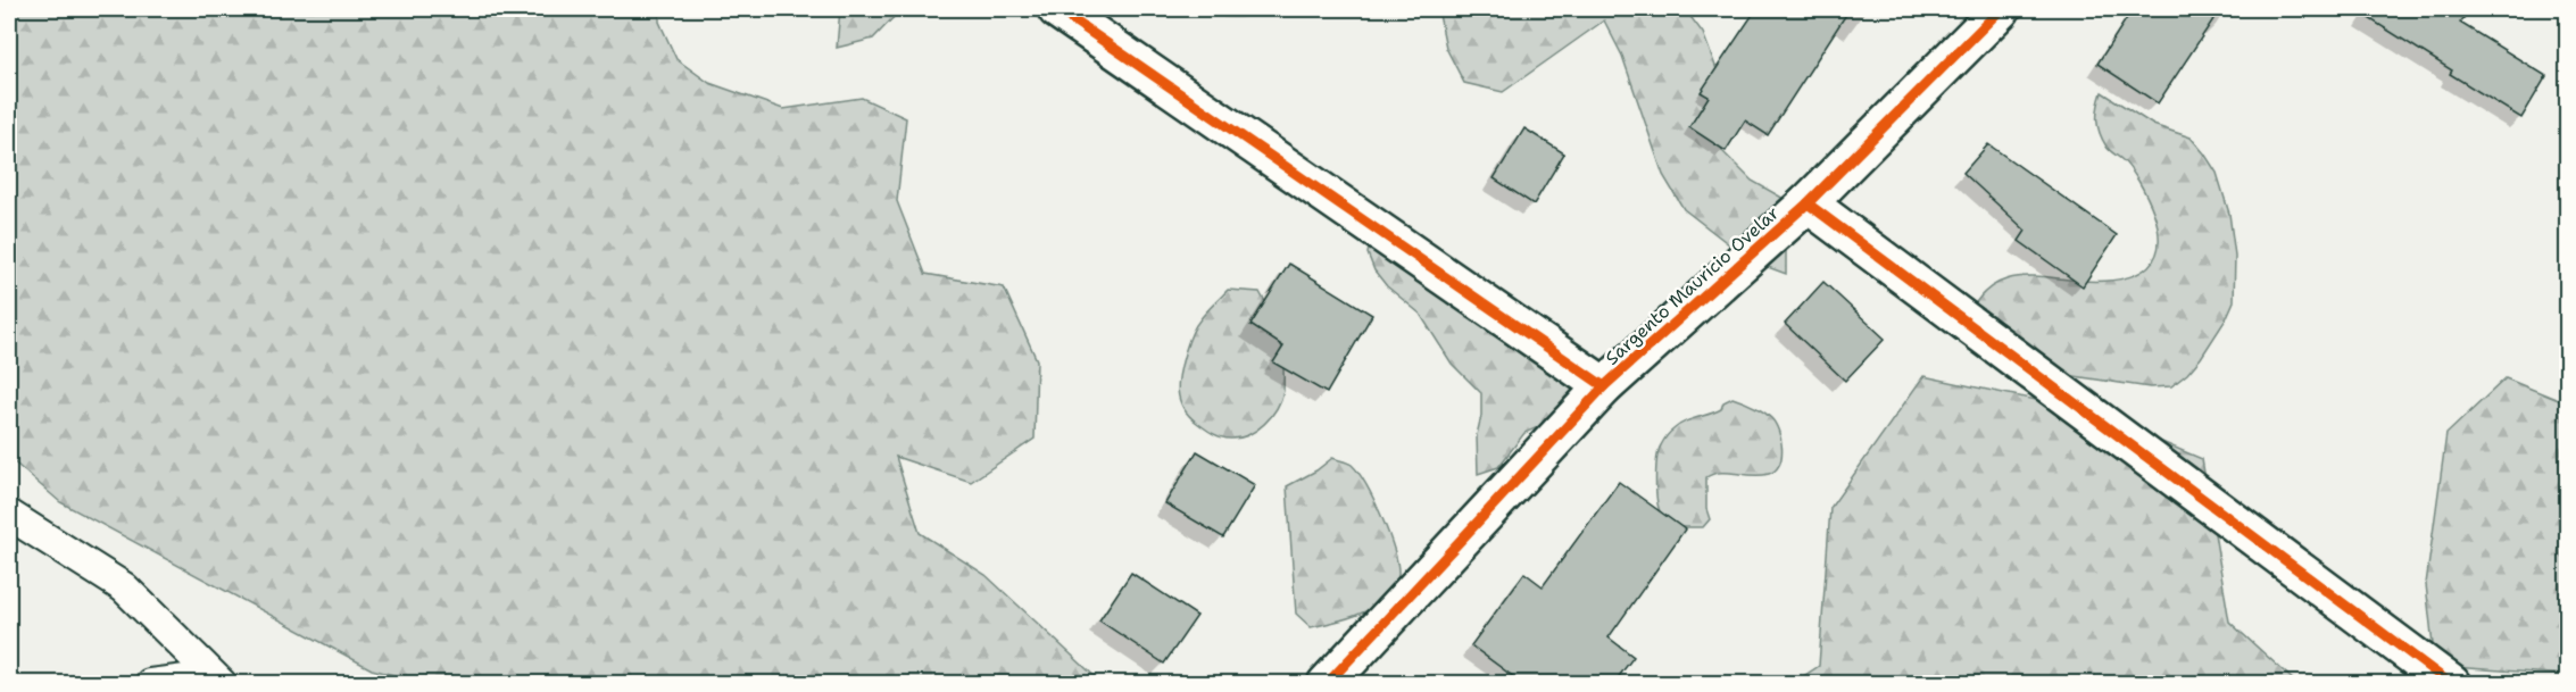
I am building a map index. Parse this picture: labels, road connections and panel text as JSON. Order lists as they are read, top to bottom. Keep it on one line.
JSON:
{"streets":{"street":["Sargento Mauricio Ovelar"]}}
